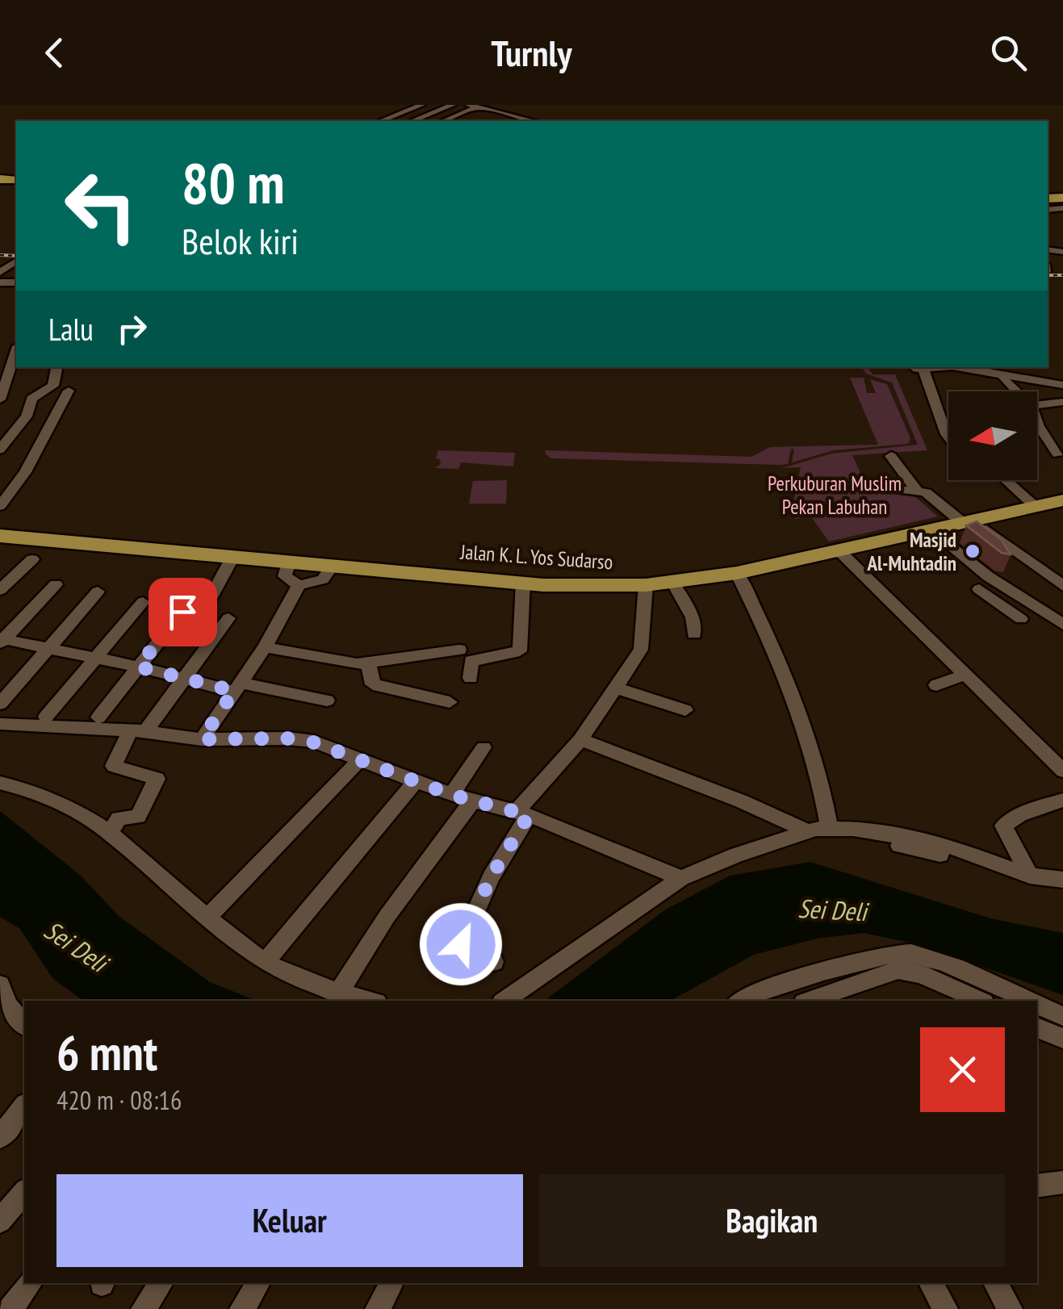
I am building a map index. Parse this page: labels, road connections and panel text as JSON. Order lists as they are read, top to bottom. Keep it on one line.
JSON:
{"streets":{"highway":["Jalan K. L. Yos Sudarso"]},"water":["Sei Deli"],"parks":["Perkuburan Muslim Pekan Labuhan"],"places":["Masjid Al-Muhtadin"],"north":"left","page":{"header":"Turnly","turn":["80 m","Belok kiri"],"then":"Lalu","heading":["6 mnt","420 m · 08:16"],"buttons":["Keluar","Bagikan"]}}
